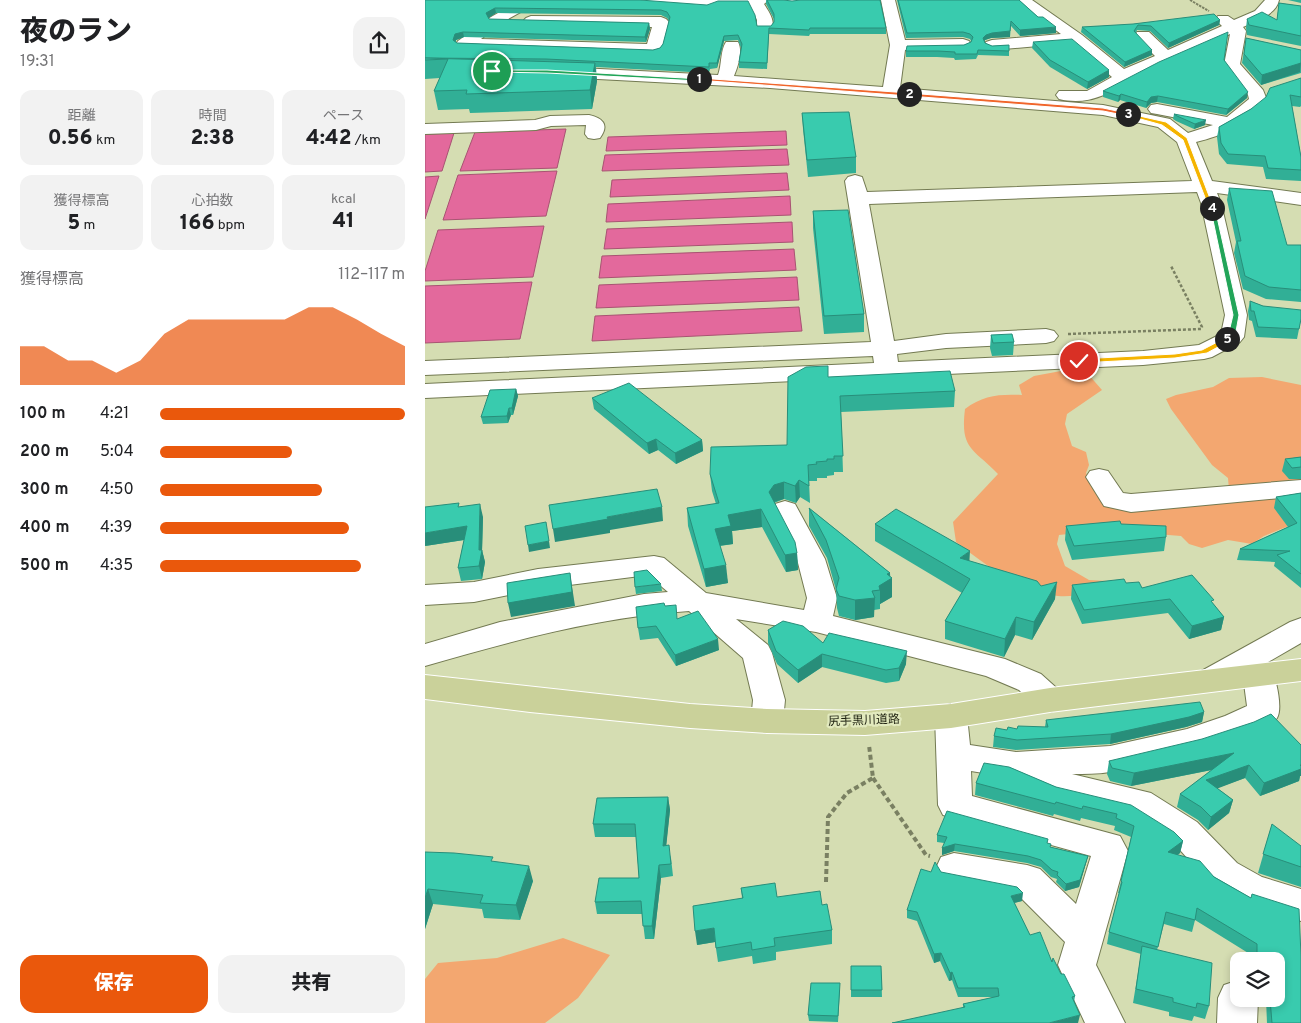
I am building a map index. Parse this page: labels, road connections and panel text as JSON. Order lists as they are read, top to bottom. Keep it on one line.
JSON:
{"streets":{"main road":["尻手黒川道路"]},"page":{"heading":["夜のラン","19:31"],"pins":["1","2","3","4","5"],"stats":[["距離","0.56 km"],["時間","2:38"],["ペース","4:42 /km"],["獲得標高","5 m"],["心拍数","166 bpm"],["kcal","41"]],"chart":["獲得標高","112–117 m"],"list":[{"name":"100 m","note":"4:21"},{"name":"200 m","note":"5:04"},{"name":"300 m","note":"4:50"},{"name":"400 m","note":"4:39"},{"name":"500 m","note":"4:35"}],"buttons":["保存","共有"]}}
